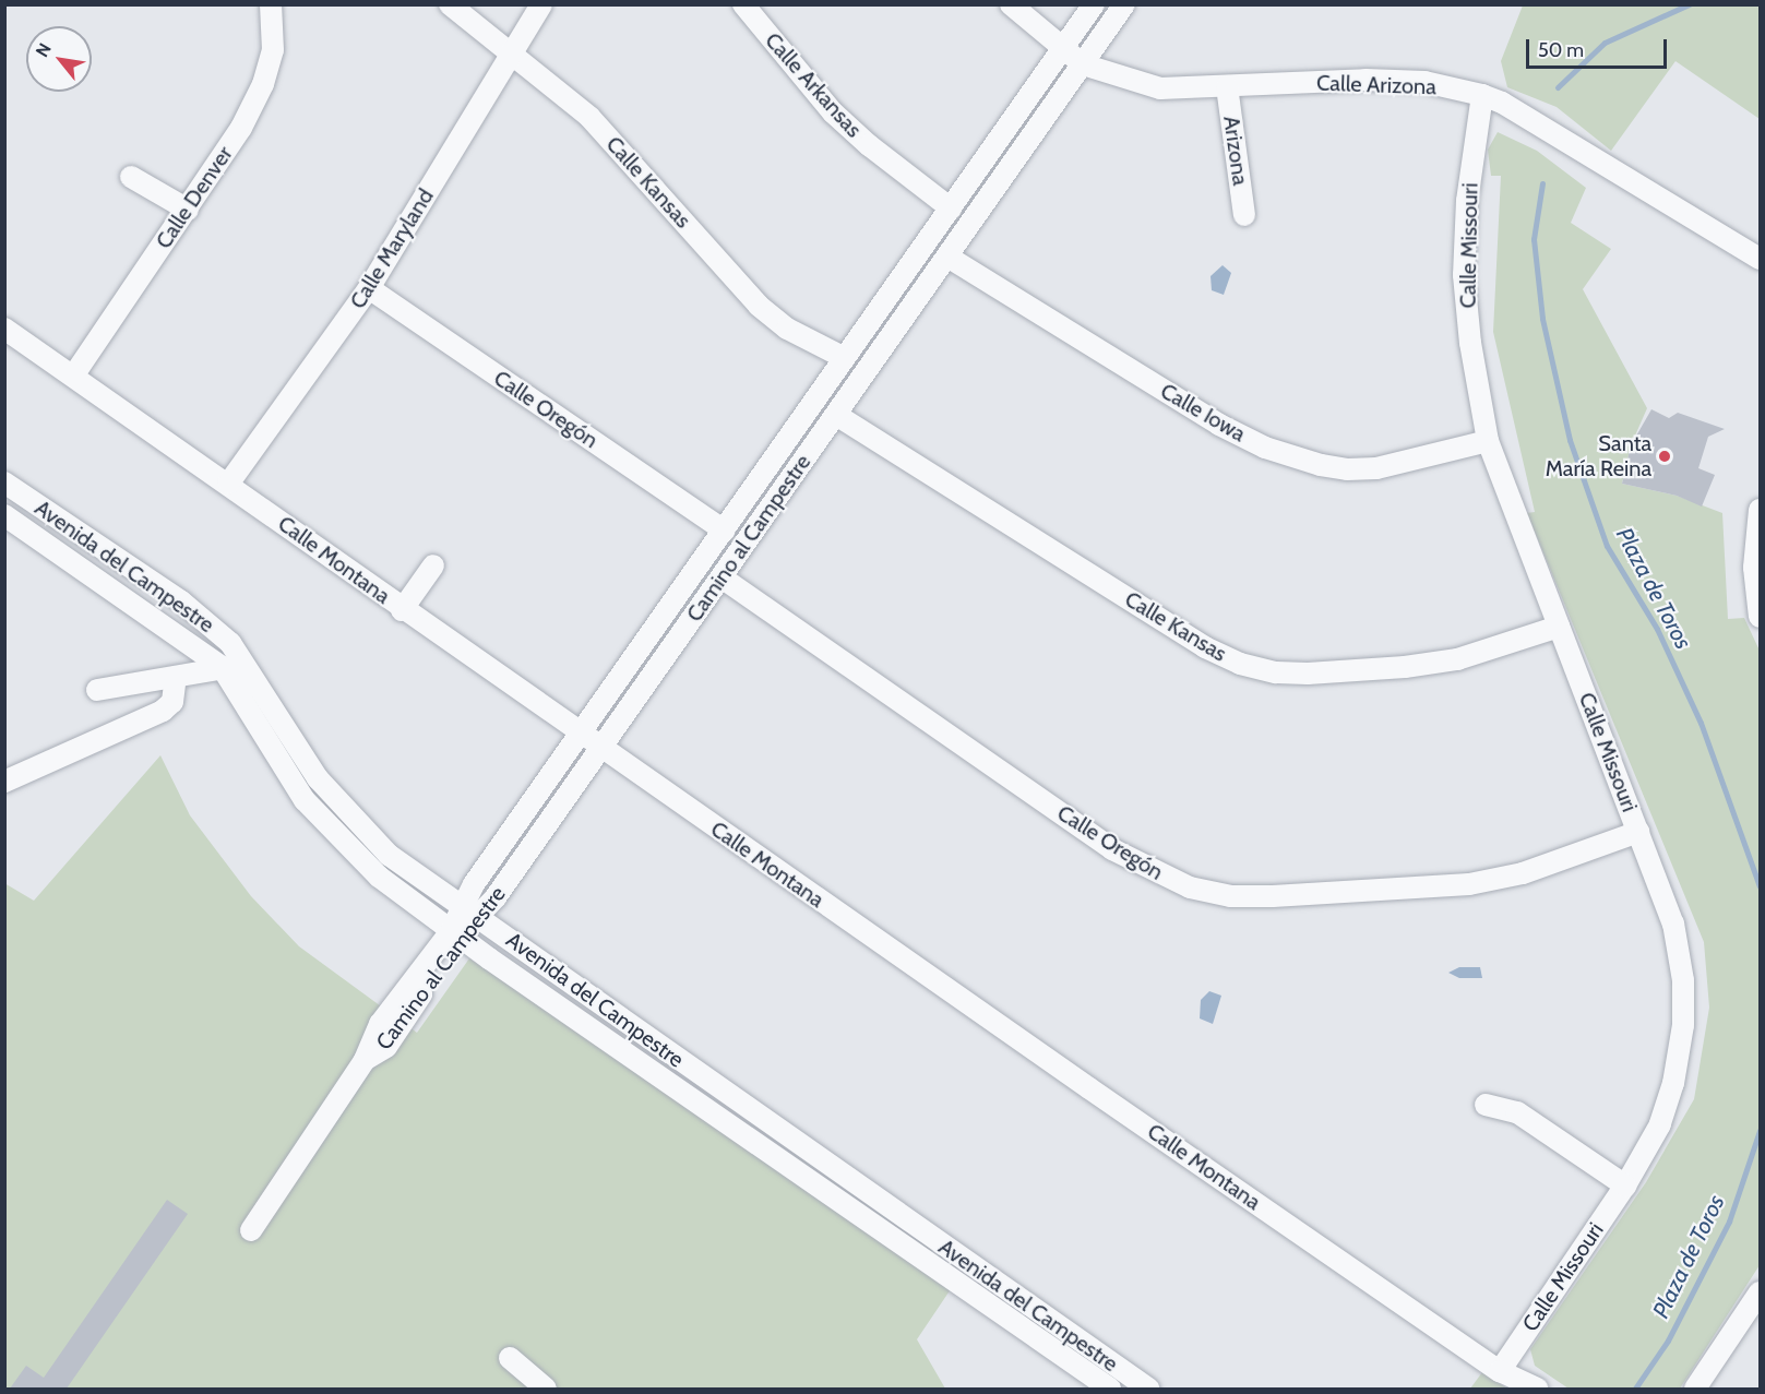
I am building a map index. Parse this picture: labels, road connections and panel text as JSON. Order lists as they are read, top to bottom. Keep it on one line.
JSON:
{"streets":{"street":["Calle Arkansas","Calle Arizona","Arizona","Calle Kansas","Calle Denver","Calle Missouri","Calle Maryland","Calle Oregón","Calle Iowa","Camino al Campestre","Calle Montana","Avenida del Campestre"]},"crossings":[["Calle Arkansas","Camino al Campestre"],["Calle Arizona","Arizona"],["Calle Arizona","Calle Missouri"],["Calle Arizona","Camino al Campestre"],["Calle Kansas","Calle Missouri"],["Calle Kansas","Calle Maryland"],["Calle Kansas","Camino al Campestre"],["Calle Denver","Calle Montana"],["Calle Missouri","Calle Oregón"],["Calle Missouri","Calle Iowa"],["Calle Missouri","Calle Montana"],["Calle Maryland","Calle Oregón"],["Calle Maryland","Calle Montana"],["Calle Oregón","Camino al Campestre"],["Calle Iowa","Camino al Campestre"],["Camino al Campestre","Calle Montana"],["Camino al Campestre","Avenida del Campestre"]],"water":["Plaza de Toros"],"places":["Santa María Reina"],"scale_bar":"50 m","north":"top left"}
